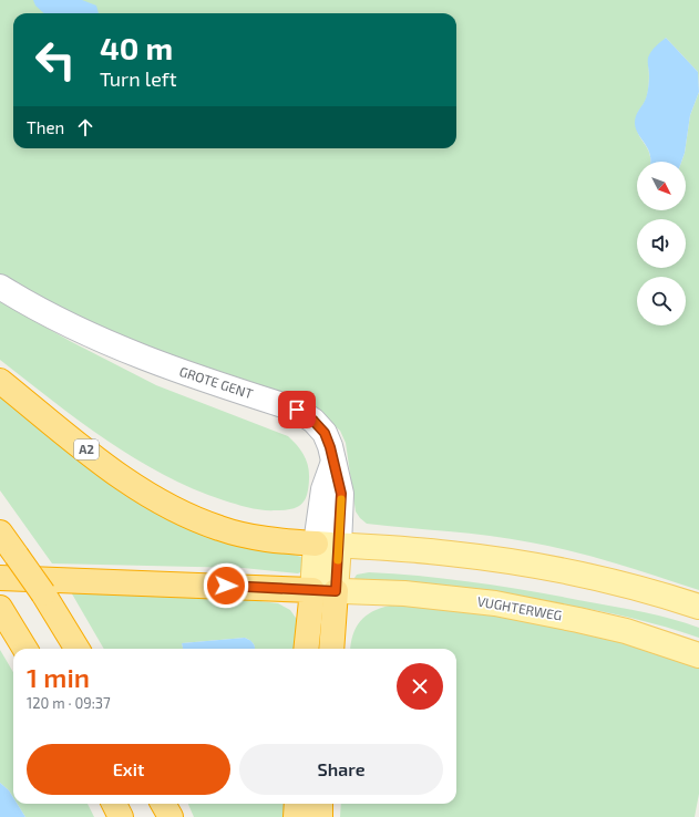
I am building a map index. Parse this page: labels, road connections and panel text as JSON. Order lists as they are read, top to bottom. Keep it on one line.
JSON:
{"streets":{"highway":["A2"],"main road":["VUGHTERWEG"],"street":["GROTE GENT"]},"north":"bottom right","page":{"turn":["40 m","Turn left"],"then":"Then","heading":["1 min","120 m · 09:37"],"buttons":["Exit","Share"]}}
